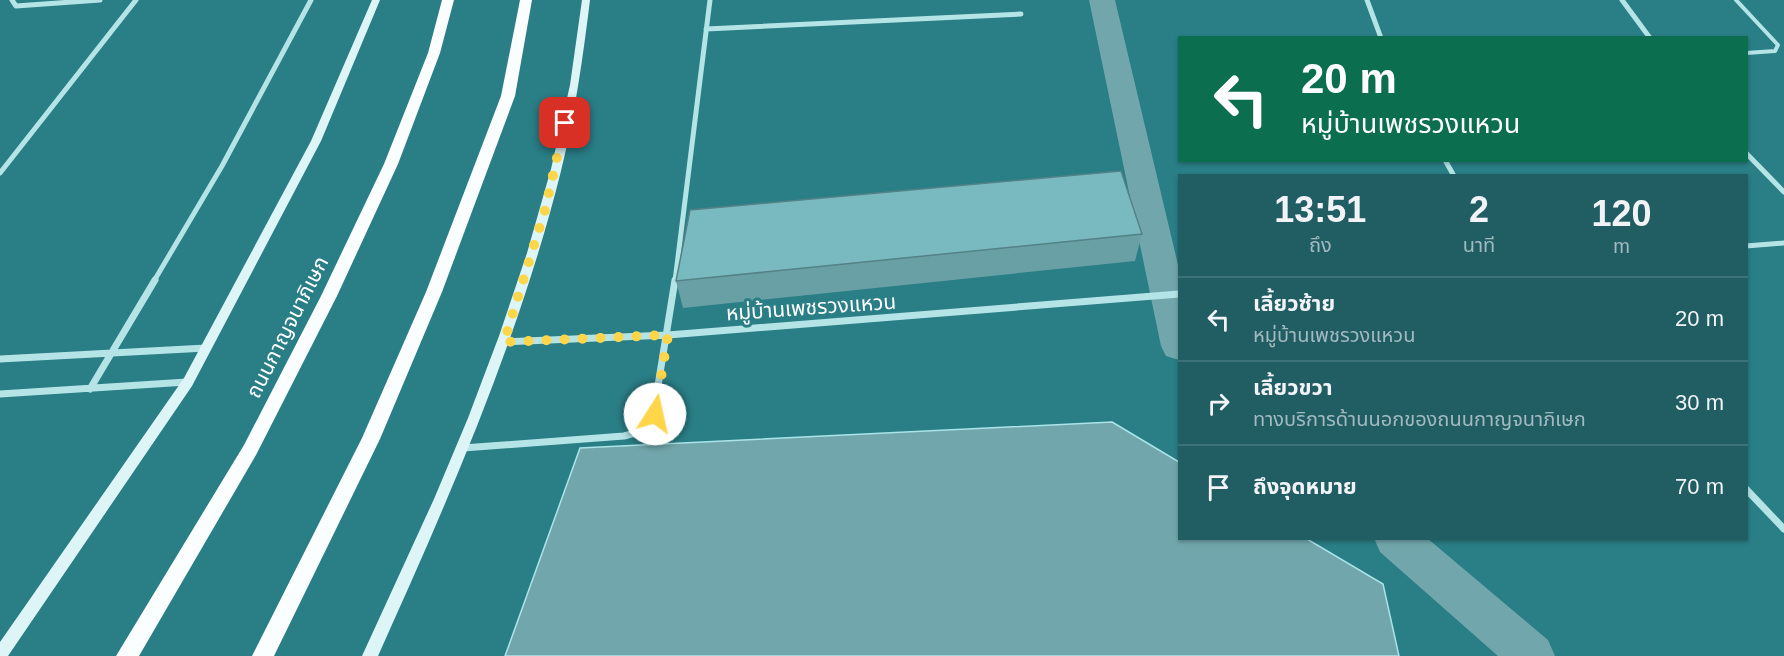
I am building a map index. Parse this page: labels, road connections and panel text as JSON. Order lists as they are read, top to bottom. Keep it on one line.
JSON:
{"streets":{"highway":["ถนนกาญจนาภิเษก"],"street":["หมู่บ้านเพชรวงแหวน"]},"page":{"turn":["20 m","หมู่บ้านเพชรวงแหวน"],"eta":["13:51","ถึง","2","นาที","120","m"],"list":[{"name":"เลี้ยวซ้าย","note":"หมู่บ้านเพชรวงแหวน","value":"20 m"},{"name":"เลี้ยวขวา","note":"ทางบริการด้านนอกของถนนกาญจนาภิเษก","value":"30 m"},{"name":"ถึงจุดหมาย","value":"70 m"}]}}
